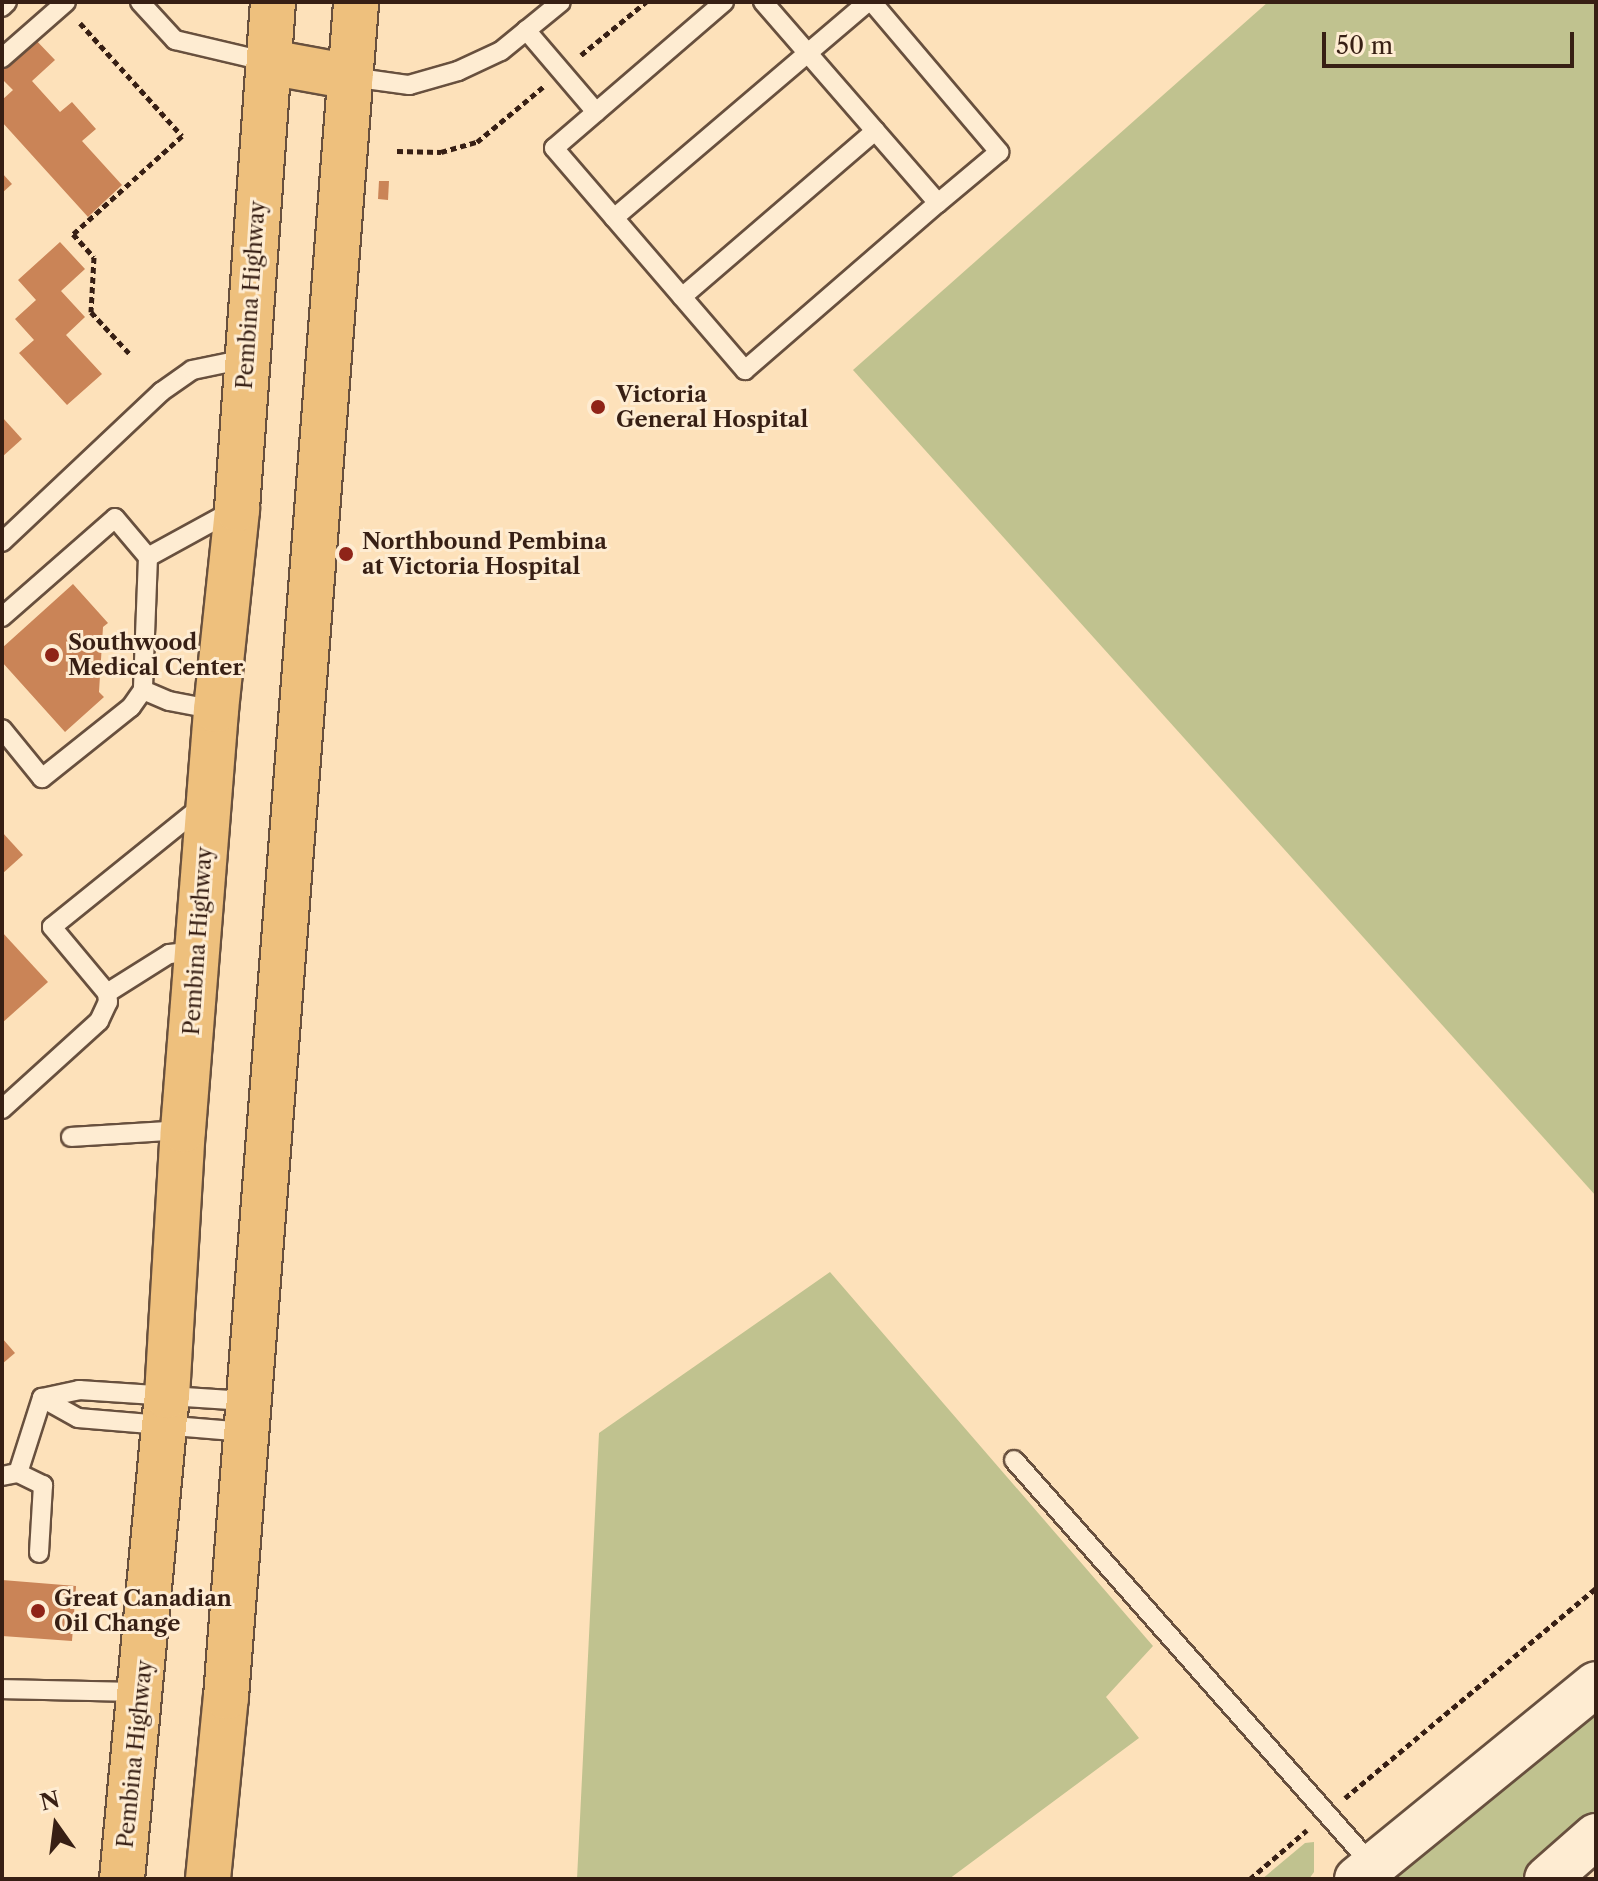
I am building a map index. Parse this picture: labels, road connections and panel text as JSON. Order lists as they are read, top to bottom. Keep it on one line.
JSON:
{"streets":{"main road":["Pembina Highway"]},"places":["Victoria General Hospital","Northbound Pembina at Victoria Hospital","Southwood Medical Center","Great Canadian Oil Change"],"scale_bar":"50 m","north":"top"}
